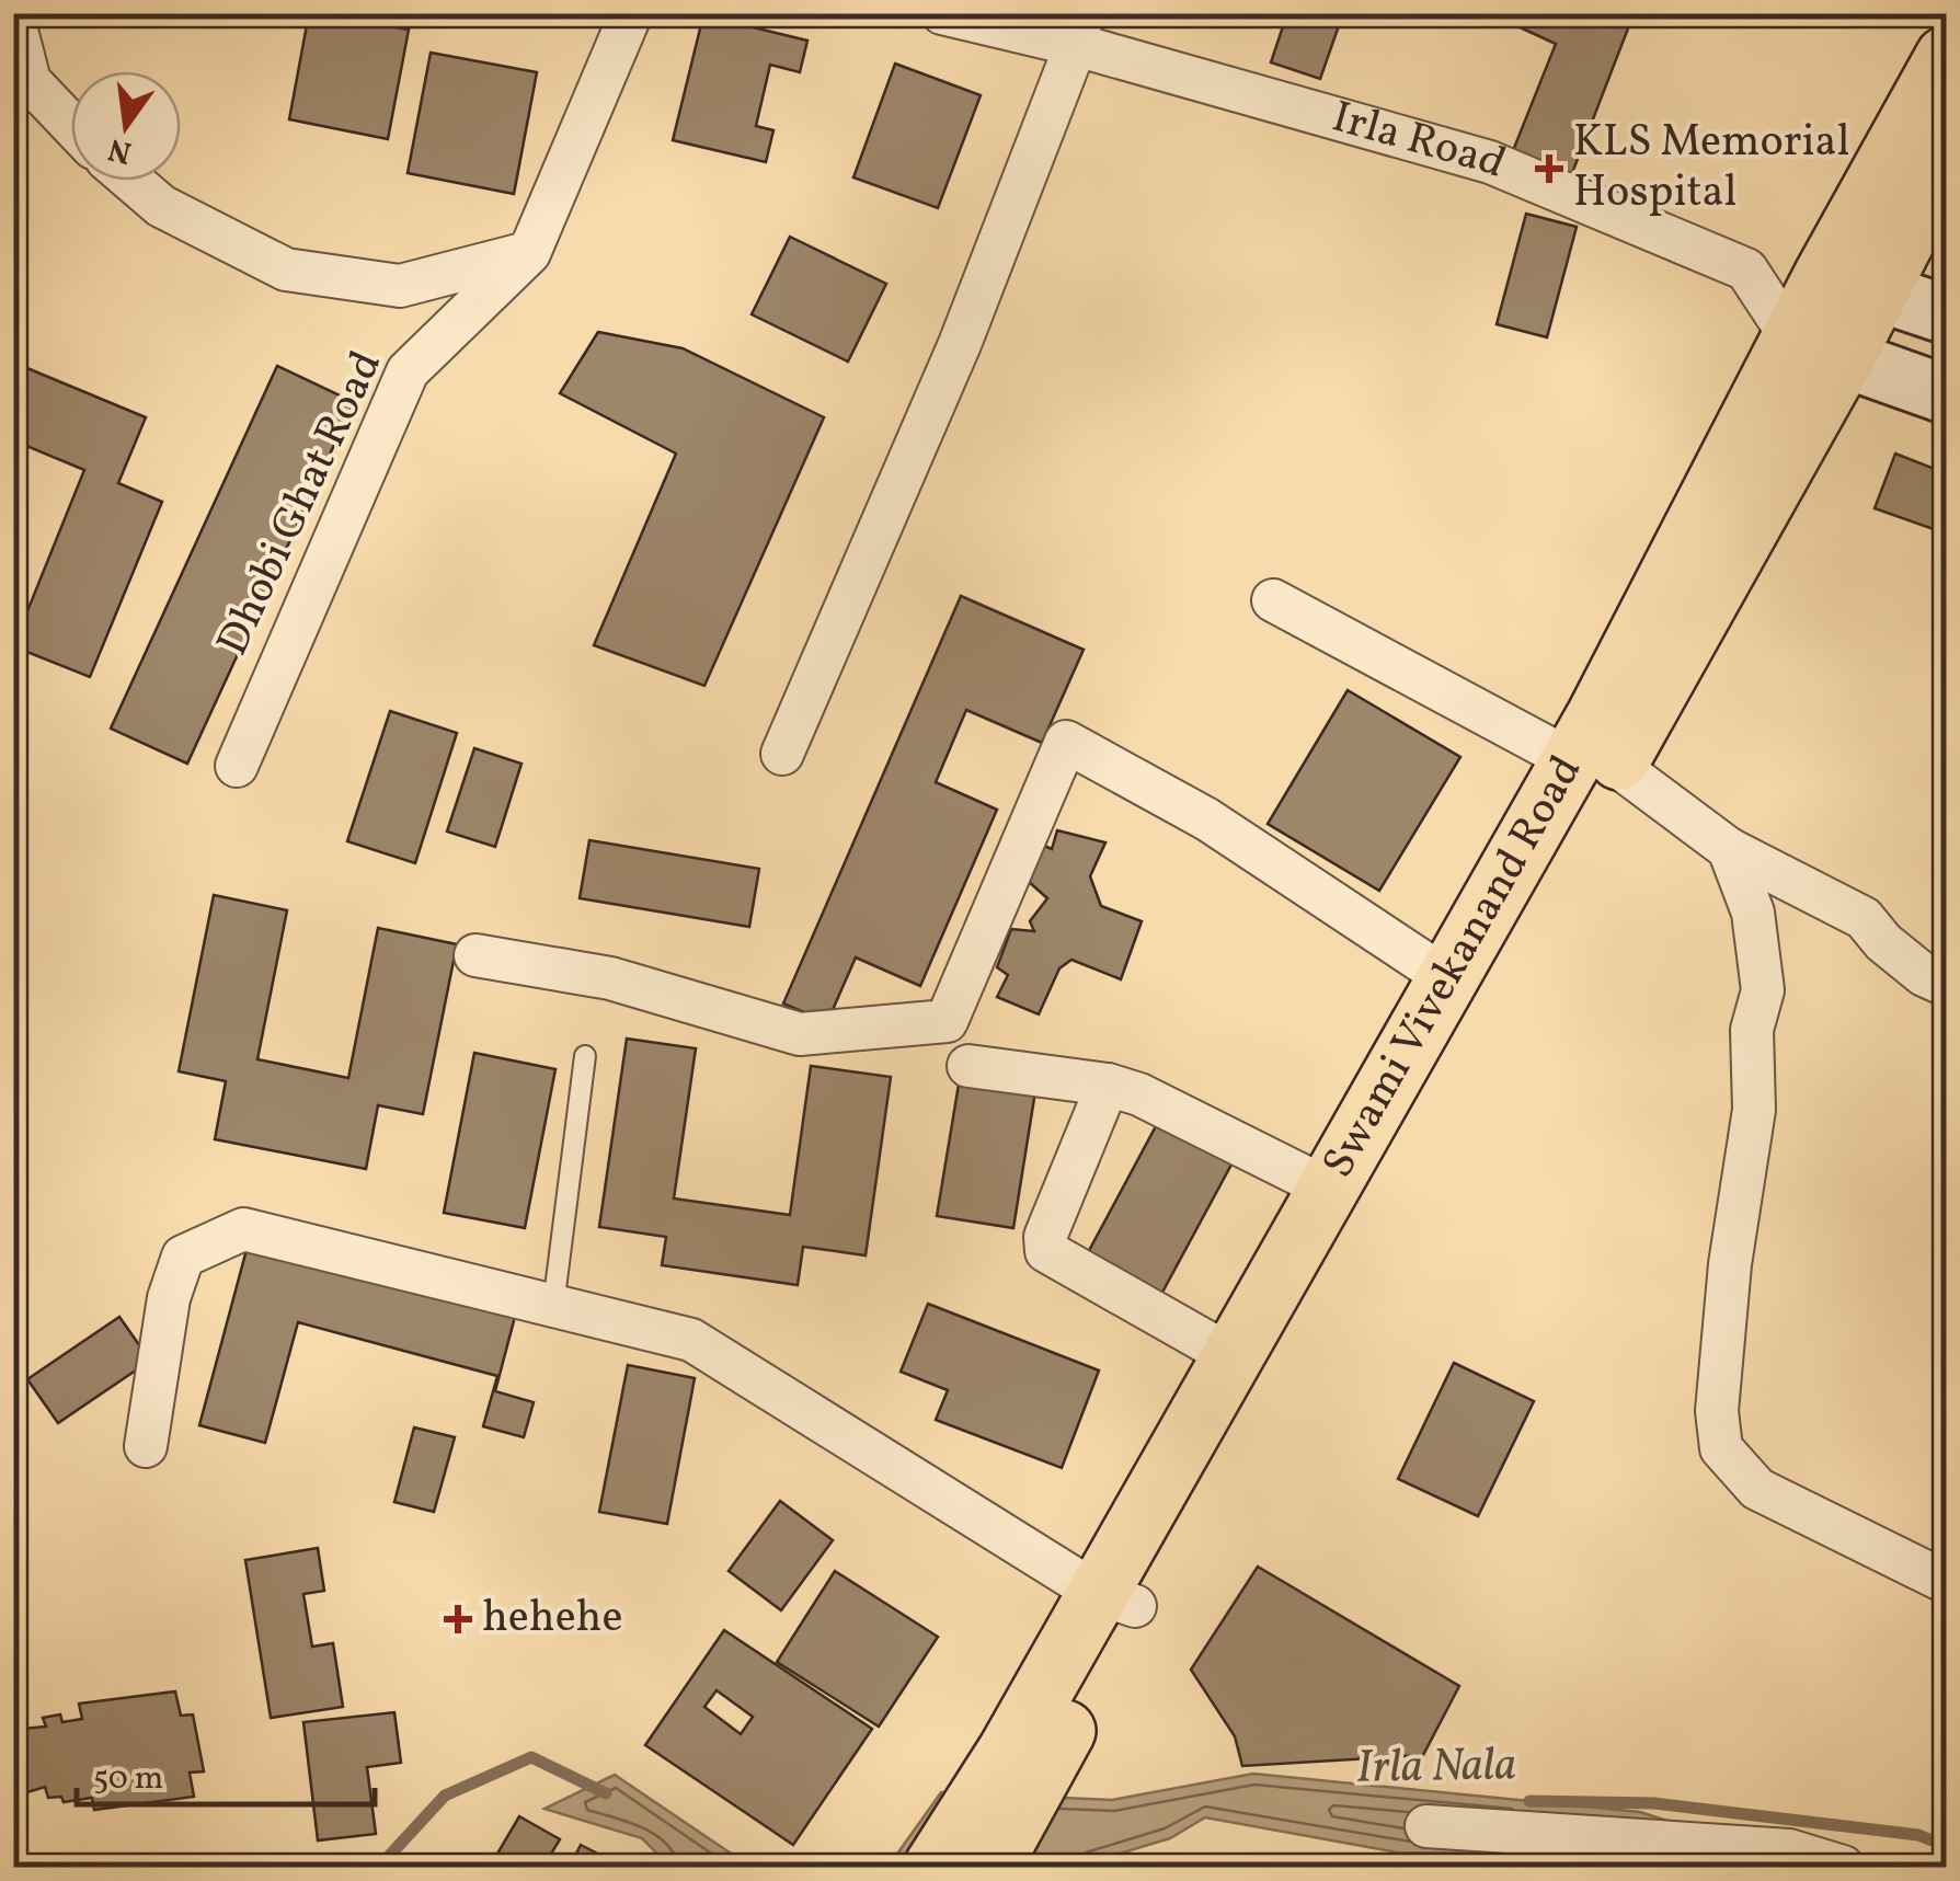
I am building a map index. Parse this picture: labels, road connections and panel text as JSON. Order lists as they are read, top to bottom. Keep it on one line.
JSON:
{"streets":{"main road":["Swami Vivekanand Road"],"street":["Irla Road","Dhobi Ghat Road"]},"water":["Irla Nala"],"places":{"health":["KLS Memorial Hospital","hehehe"]},"scale_bar":"50 m","north":"bottom"}
